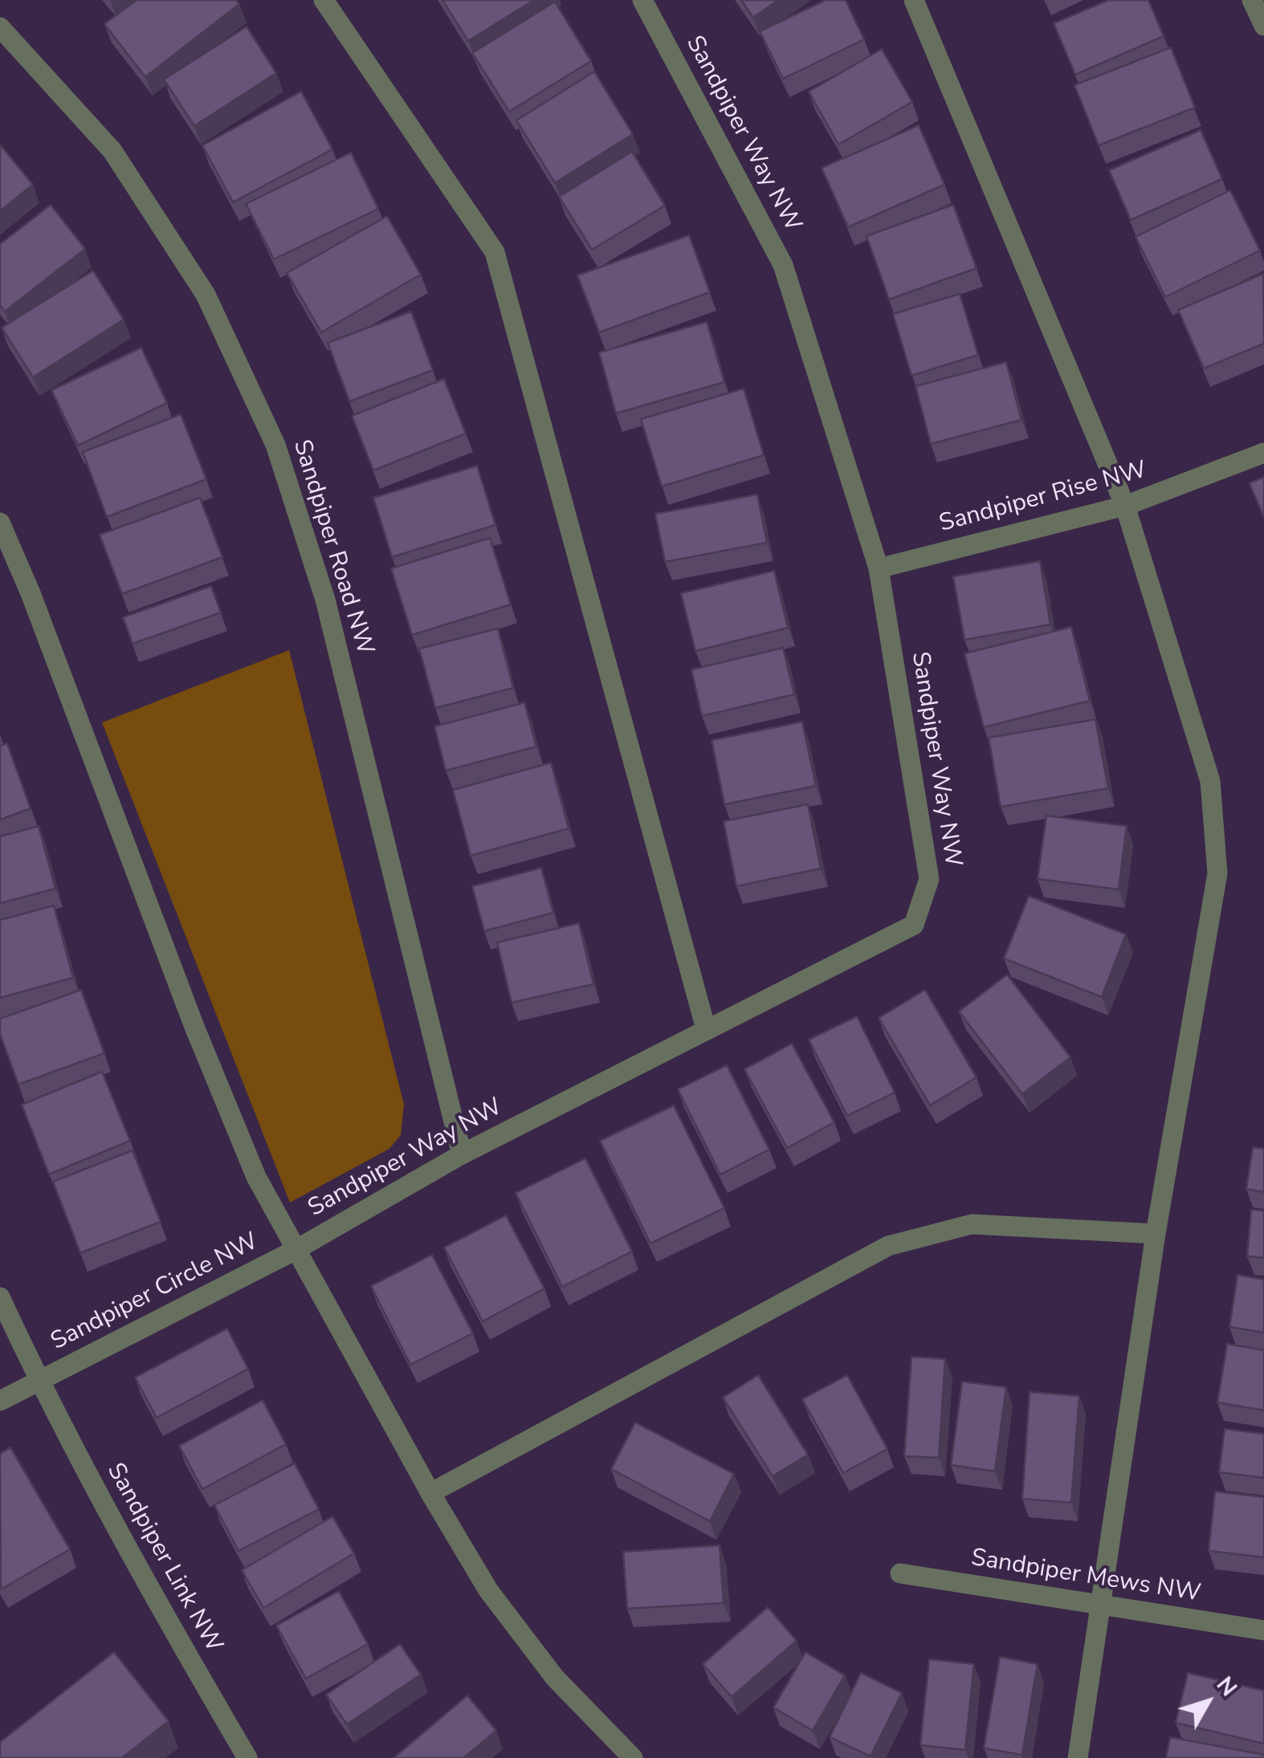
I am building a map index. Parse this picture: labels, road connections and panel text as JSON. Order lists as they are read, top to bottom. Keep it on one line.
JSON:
{"streets":{"street":["Sandpiper Way NW","Sandpiper Rise NW","Sandpiper Road NW","Sandpiper Circle NW","Sandpiper Link NW","Sandpiper Mews NW"]},"crossings":[["Sandpiper Way NW","Sandpiper Rise NW"],["Sandpiper Way NW","Sandpiper Road NW"],["Sandpiper Way NW","Sandpiper Circle NW"],["Sandpiper Circle NW","Sandpiper Link NW"]],"north":"top right"}
